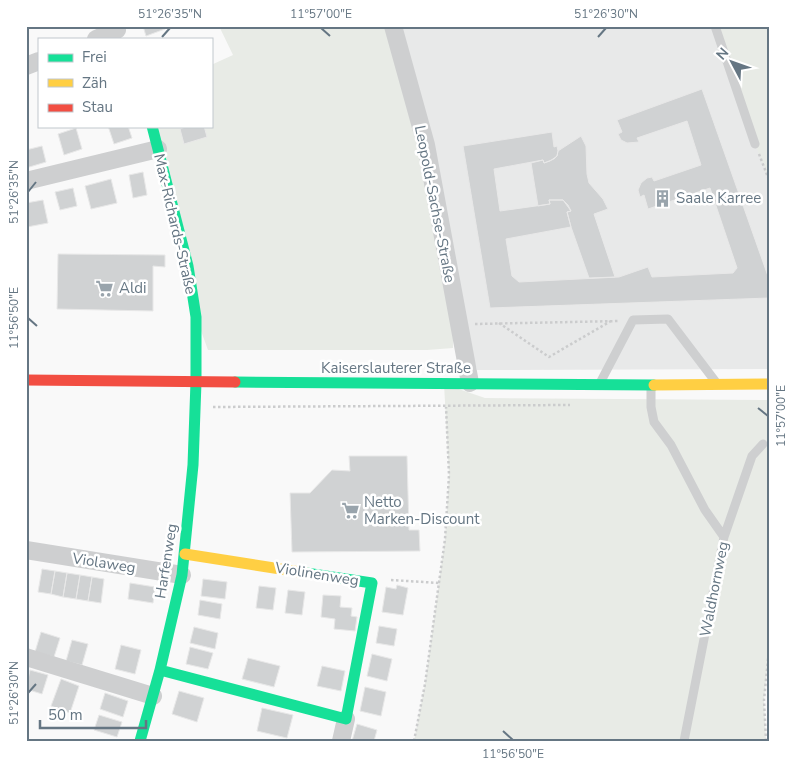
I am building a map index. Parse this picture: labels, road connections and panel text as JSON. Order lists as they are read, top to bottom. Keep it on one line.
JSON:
{"streets":{"street":["Leopold-Sachse-Straße","Max-Richards-Straße","Kaiserslauterer Straße","Harfenweg","Violaweg","Violinenweg"],"lane":["Waldhornweg"]},"crossings":[["Leopold-Sachse-Straße","Kaiserslauterer Straße"],["Max-Richards-Straße","Kaiserslauterer Straße"],["Max-Richards-Straße","Harfenweg"],["Kaiserslauterer Straße","Harfenweg"],["Harfenweg","Violaweg"],["Harfenweg","Violinenweg"]],"places":{"building":["Saale Karree"],"supermarket":["Aldi","Netto Marken-Discount"]},"legend":["Frei","Zäh","Stau"],"scale_bar":"50 m","north":"top left","coordinates":["51°26'35\"N","11°57'00\"E","51°26'30\"N","11°56'50\"E"]}
